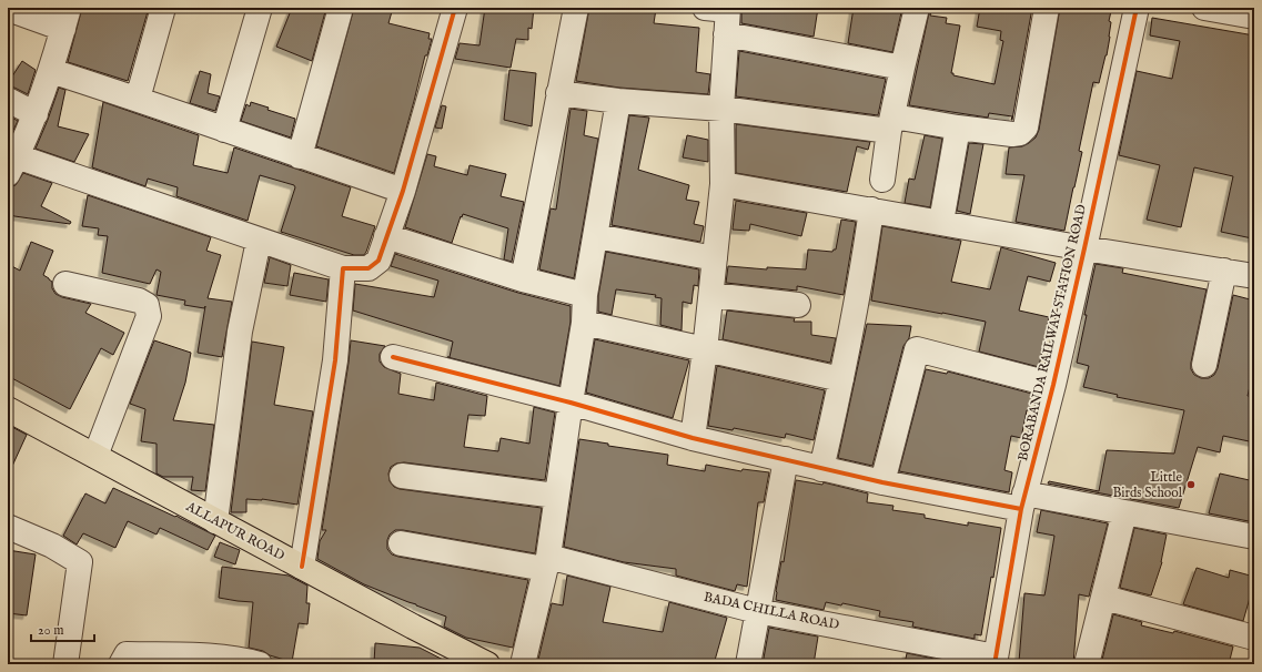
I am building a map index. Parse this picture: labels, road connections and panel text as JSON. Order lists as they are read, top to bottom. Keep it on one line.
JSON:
{"streets":{"main road":["ALLAPUR ROAD"],"street":["BORABANDA RAILWAY STATION ROAD","BADA CHILLA ROAD"]},"crossings":[["BORABANDA RAILWAY STATION ROAD","BADA CHILLA ROAD"]],"places":["Little Birds School"],"scale_bar":"20 m"}
